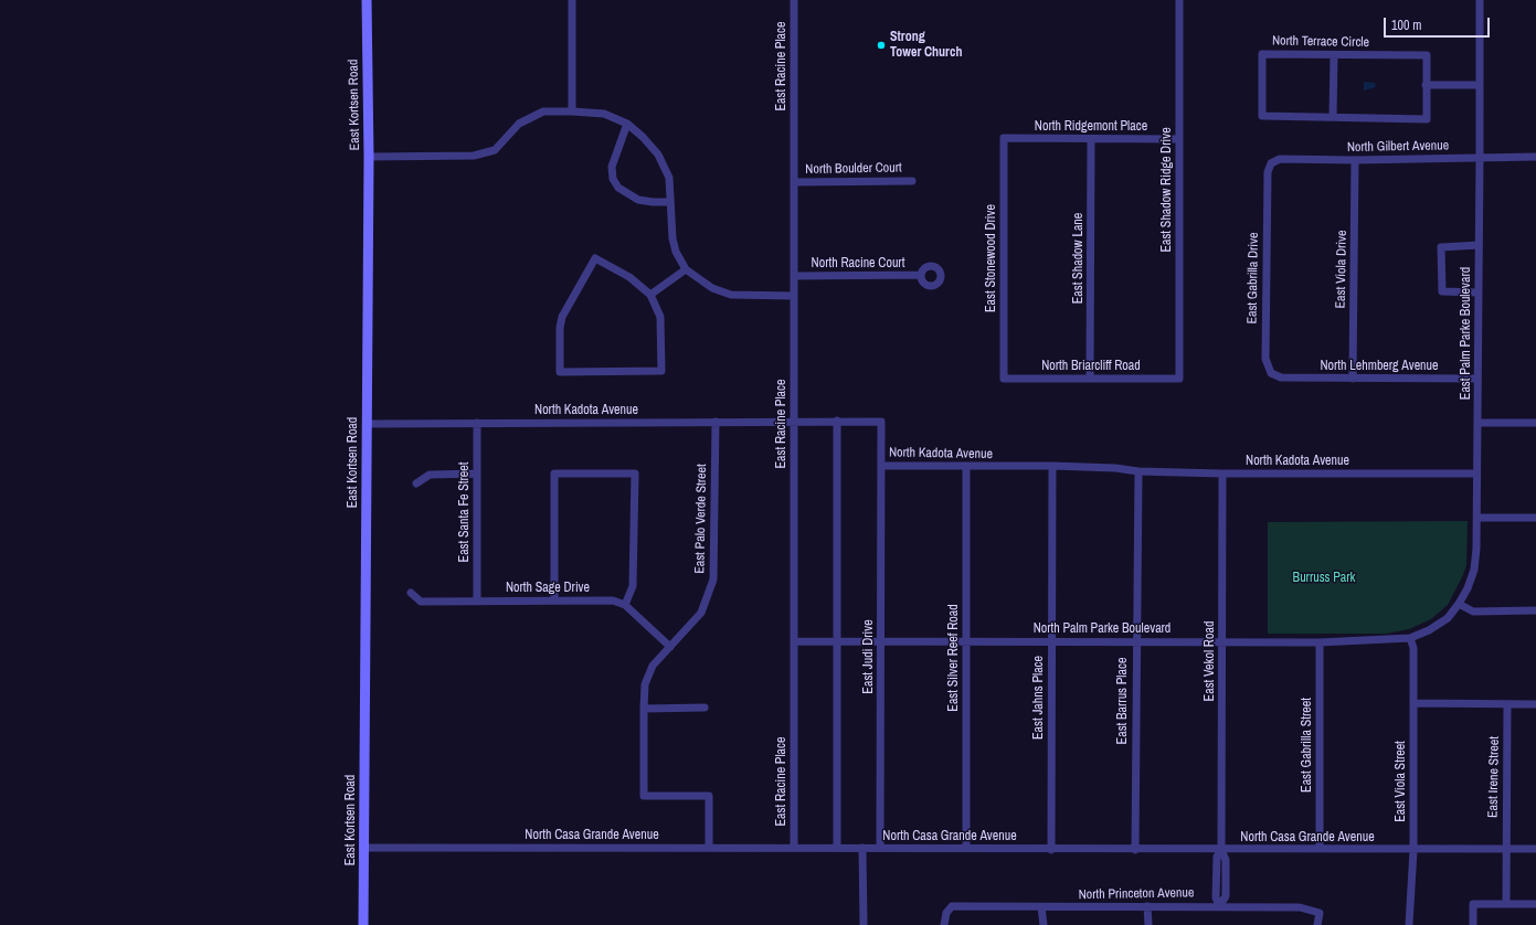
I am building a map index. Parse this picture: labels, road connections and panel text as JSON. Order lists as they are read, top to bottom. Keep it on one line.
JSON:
{"streets":{"street":["North Terrace Circle","East Racine Place","East Kortsen Road","North Ridgemont Place","North Gilbert Avenue","North Boulder Court","East Shadow Ridge Drive","East Stonewood Drive","East Shadow Lane","North Racine Court","East Viola Drive","East Gabrilla Drive","East Palm Parke Boulevard","North Briarcliff Road","North Lehmberg Avenue","North Kadota Avenue","East Santa Fe Street","East Palo Verde Street","North Sage Drive","North Palm Parke Boulevard","East Judi Drive","East Silver Reef Road","East Vekol Road","East Jahns Place","East Barrus Place","East Gabrilla Street","East Irene Street","East Viola Street","North Casa Grande Avenue","North Princeton Avenue"]},"crossings":[["East Racine Place","North Boulder Court"],["East Racine Place","North Racine Court"],["East Racine Place","North Kadota Avenue"],["East Racine Place","North Palm Parke Boulevard"],["East Racine Place","North Casa Grande Avenue"],["East Kortsen Road","North Kadota Avenue"],["East Kortsen Road","North Casa Grande Avenue"],["North Ridgemont Place","East Shadow Ridge Drive"],["North Ridgemont Place","East Stonewood Drive"],["North Ridgemont Place","East Shadow Lane"],["North Gilbert Avenue","East Viola Drive"],["North Gilbert Avenue","East Gabrilla Drive"],["North Gilbert Avenue","East Palm Parke Boulevard"],["East Shadow Ridge Drive","North Briarcliff Road"],["East Stonewood Drive","North Briarcliff Road"],["East Shadow Lane","North Briarcliff Road"],["East Viola Drive","North Lehmberg Avenue"],["East Gabrilla Drive","North Lehmberg Avenue"],["East Palm Parke Boulevard","North Lehmberg Avenue"],["East Palm Parke Boulevard","North Kadota Avenue"],["East Palm Parke Boulevard","North Palm Parke Boulevard"],["East Palm Parke Boulevard","East Viola Street"],["North Kadota Avenue","East Santa Fe Street"],["North Kadota Avenue","East Palo Verde Street"],["North Kadota Avenue","East Judi Drive"],["North Kadota Avenue","East Silver Reef Road"],["North Kadota Avenue","East Vekol Road"],["North Kadota Avenue","East Jahns Place"],["North Kadota Avenue","East Barrus Place"],["East Santa Fe Street","North Sage Drive"],["East Palo Verde Street","North Casa Grande Avenue"],["North Palm Parke Boulevard","East Judi Drive"],["North Palm Parke Boulevard","East Silver Reef Road"],["North Palm Parke Boulevard","East Vekol Road"],["North Palm Parke Boulevard","East Jahns Place"],["North Palm Parke Boulevard","East Barrus Place"],["North Palm Parke Boulevard","East Gabrilla Street"],["North Palm Parke Boulevard","East Viola Street"],["East Judi Drive","North Casa Grande Avenue"],["East Silver Reef Road","North Casa Grande Avenue"],["East Vekol Road","North Casa Grande Avenue"],["East Vekol Road","North Princeton Avenue"],["East Jahns Place","North Casa Grande Avenue"],["East Barrus Place","North Casa Grande Avenue"],["East Gabrilla Street","North Casa Grande Avenue"],["East Irene Street","North Casa Grande Avenue"],["East Viola Street","North Casa Grande Avenue"]],"parks":["Burruss Park"],"places":["Strong Tower Church"],"scale_bar":"100 m"}
